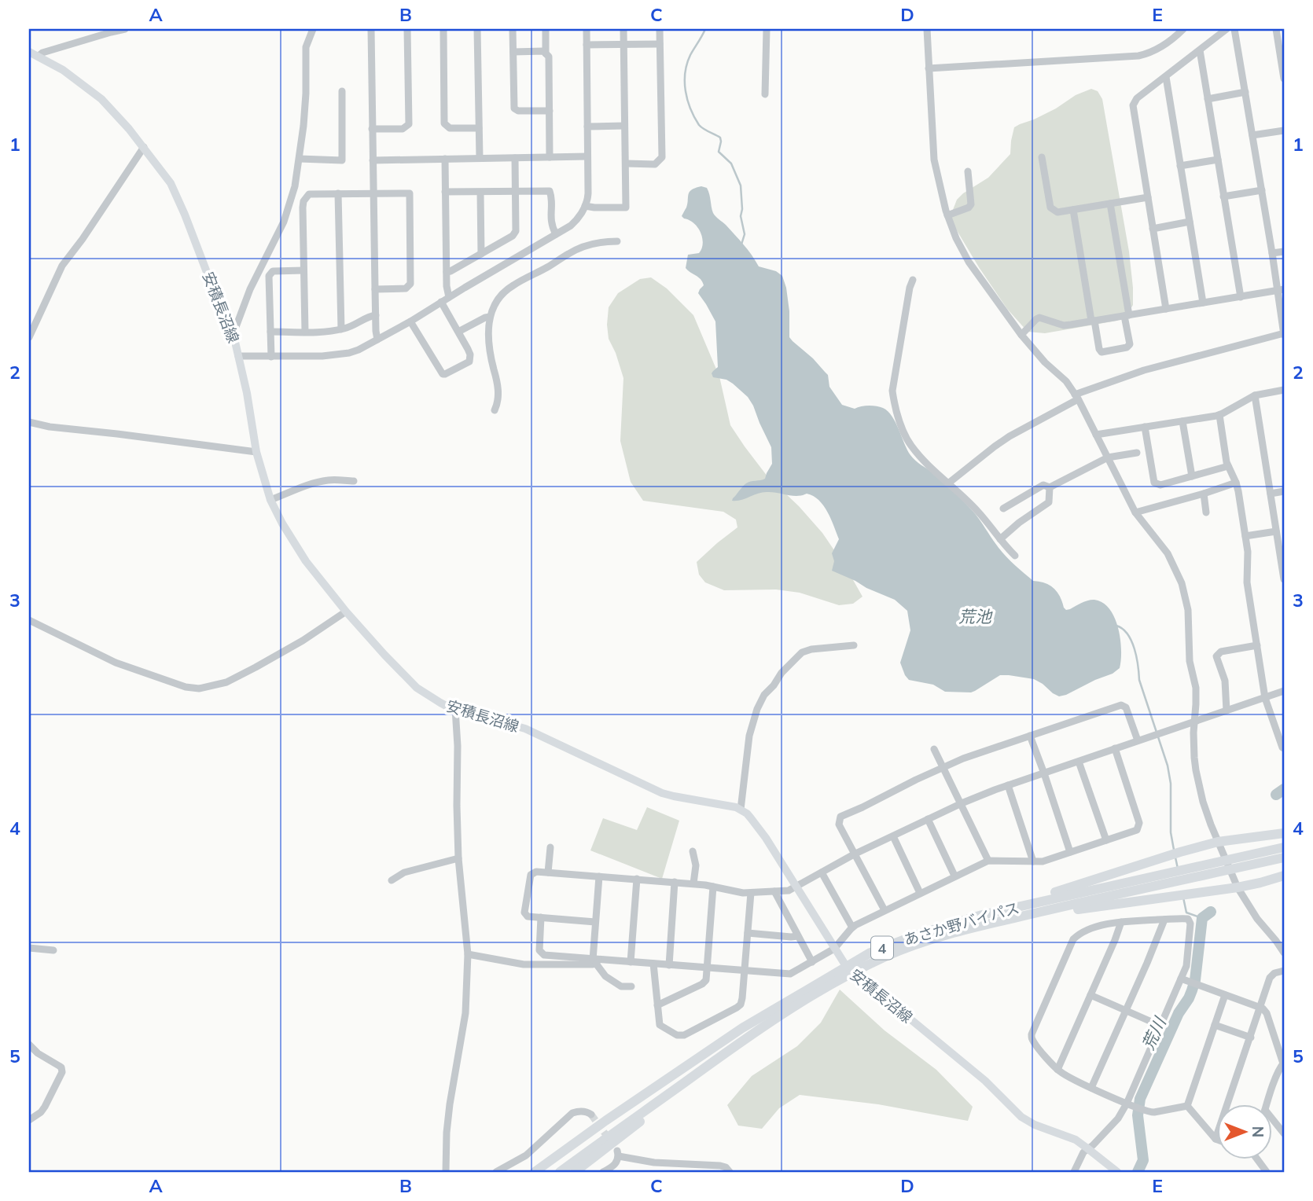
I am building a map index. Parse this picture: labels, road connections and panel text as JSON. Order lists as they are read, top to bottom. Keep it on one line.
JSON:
{"streets":{"highway":["あさか野バイパス","4"],"main road":["安積長沼線"]},"crossings":[["安積長沼線","あさか野バイパス"]],"water":["荒池","荒川"],"north":"right","grid":{"columns":["A","B","C","D","E"],"rows":["1","2","3","4","5"]}}
